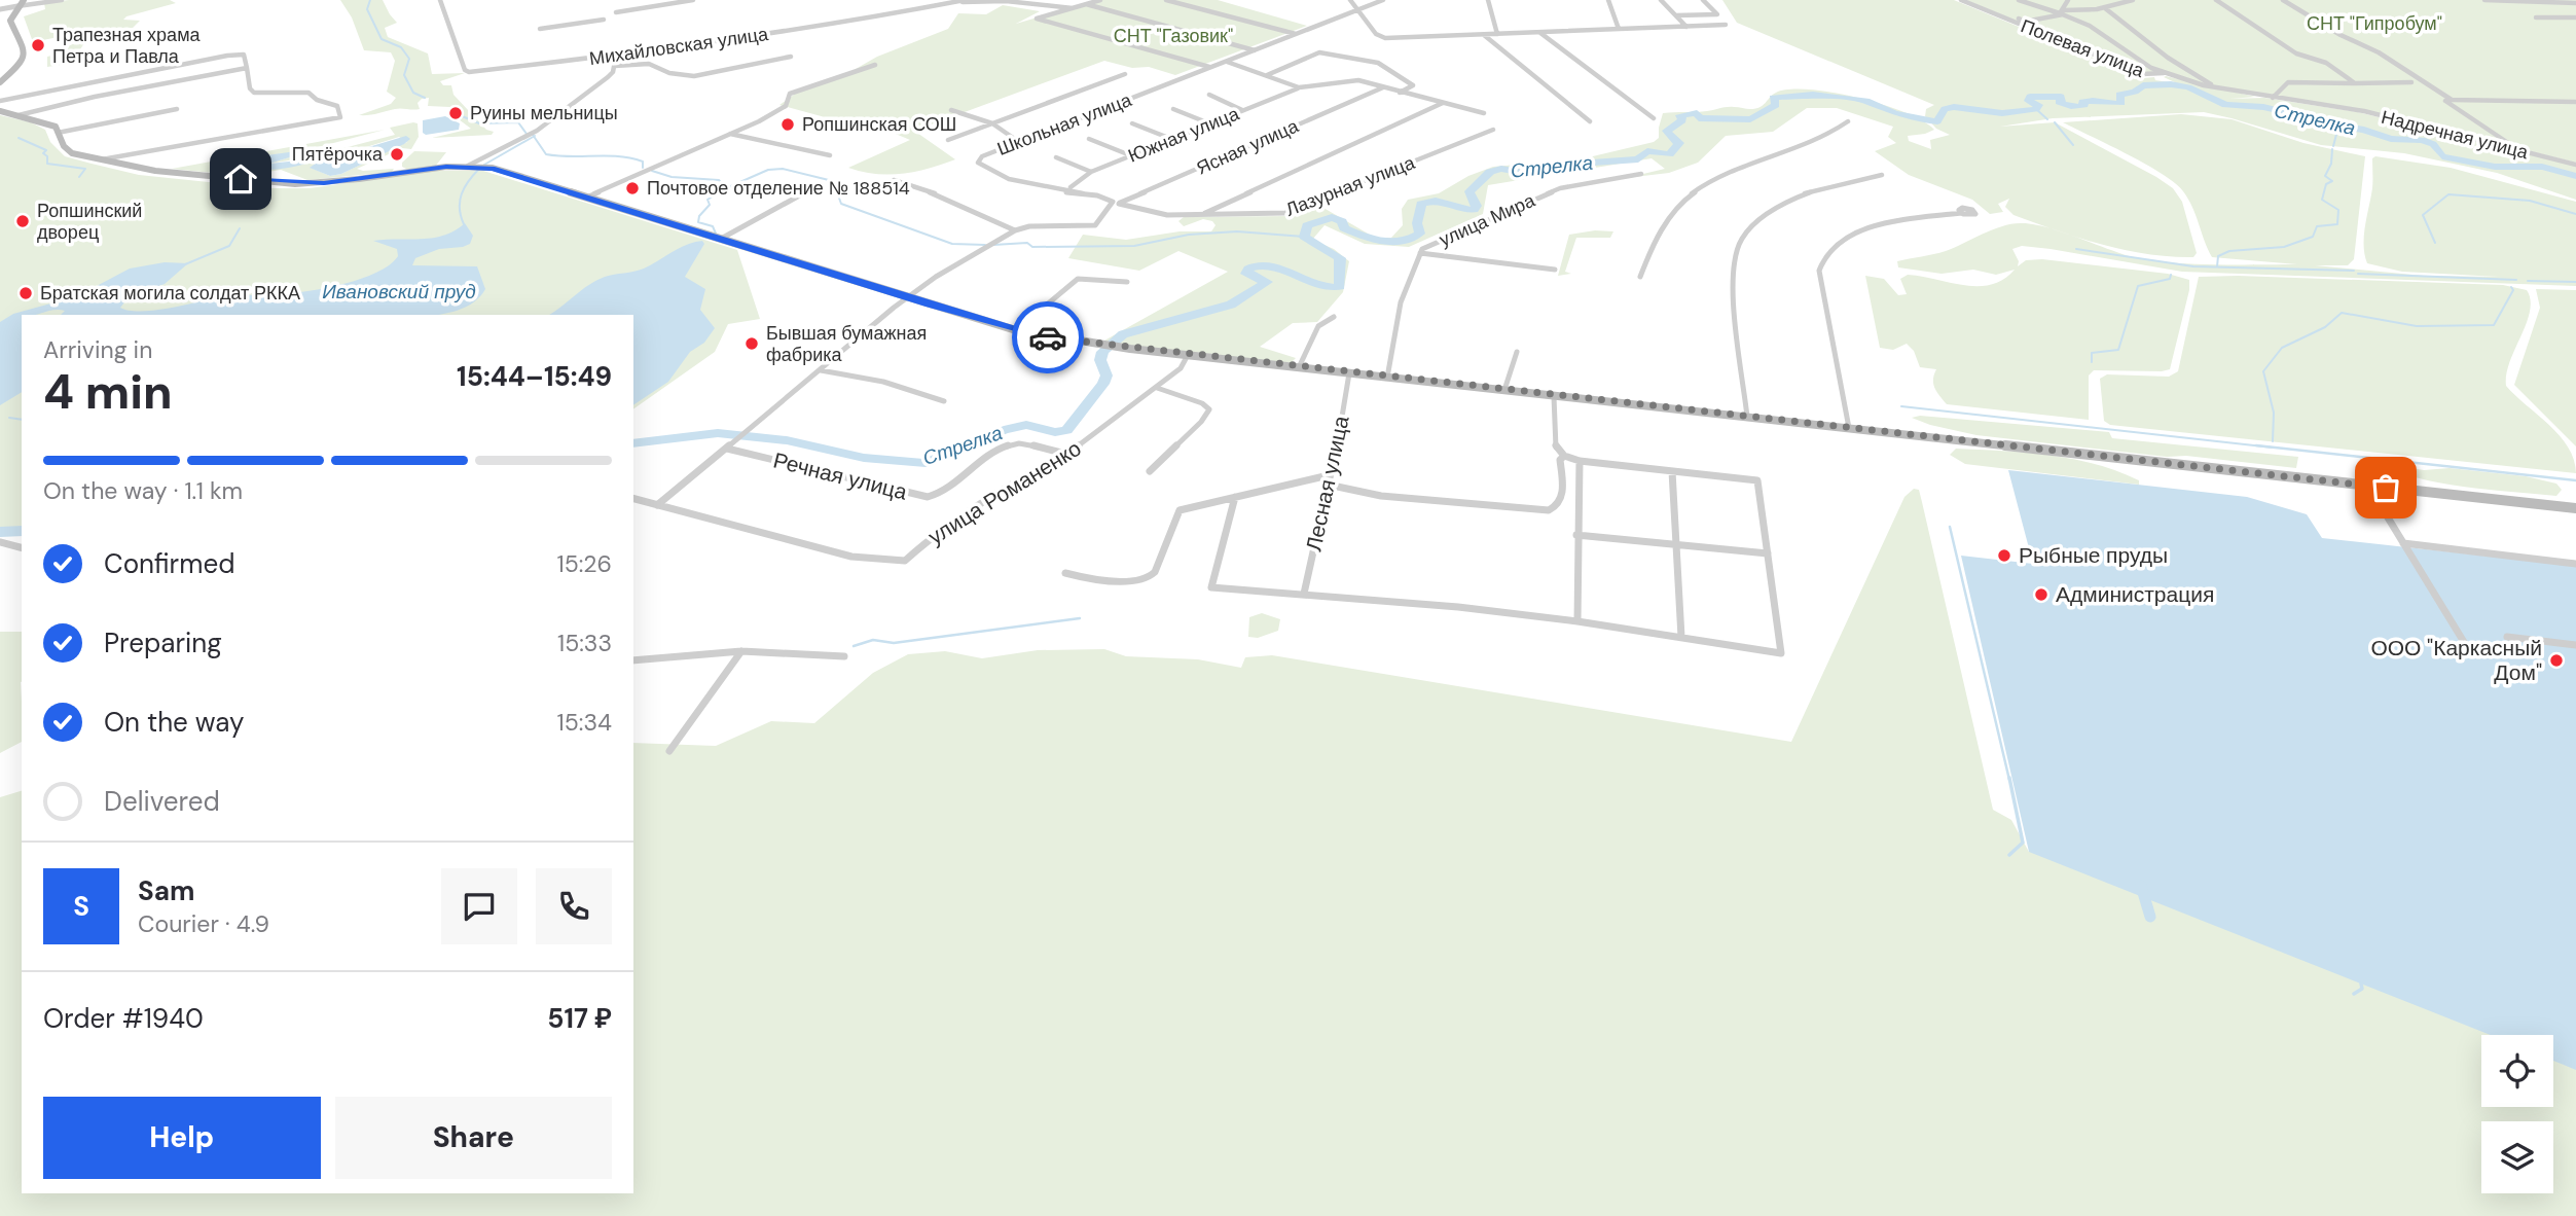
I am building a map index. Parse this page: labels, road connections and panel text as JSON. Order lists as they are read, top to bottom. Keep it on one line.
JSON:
{"streets":{"street":["Михайловская улица","Полевая улица","Школьная улица","Южная улица","Надречная улица","Ясная улица","Лазурная улица","улица Мира","Речная улица","Лесная улица","улица Романенко"]},"crossings":[["Полевая улица","Надречная улица"],["Школьная улица","Ясная улица"],["Школьная улица","Лазурная улица"],["Ясная улица","Лазурная улица"],["Речная улица","улица Романенко"]],"water":["Стрелка","Ивановский пруд"],"parks":["СНТ \"Гипробум\"","СНТ \"Газовик\""],"places":["Трапезная храма Петра и Павла","Руины мельницы","Ропшинская СОШ","Пятёрочка","Почтовое отделение № 188514","Ропшинский дворец","Братская могила солдат РККА","Бывшая бумажная фабрика","Рыбные пруды","Администрация","ООО \"Каркасный Дом\""],"page":{"heading":["4 min","Arriving in","15:44–15:49"],"panel":["Sam","Courier · 4.9","Order #1940","517 ₽"],"bar":"On the way · 1.1 km","list":[["Confirmed","15:26"],["Preparing","15:33"],["On the way","15:34"],"Delivered"],"round":"S","buttons":["Help","Share"]}}
